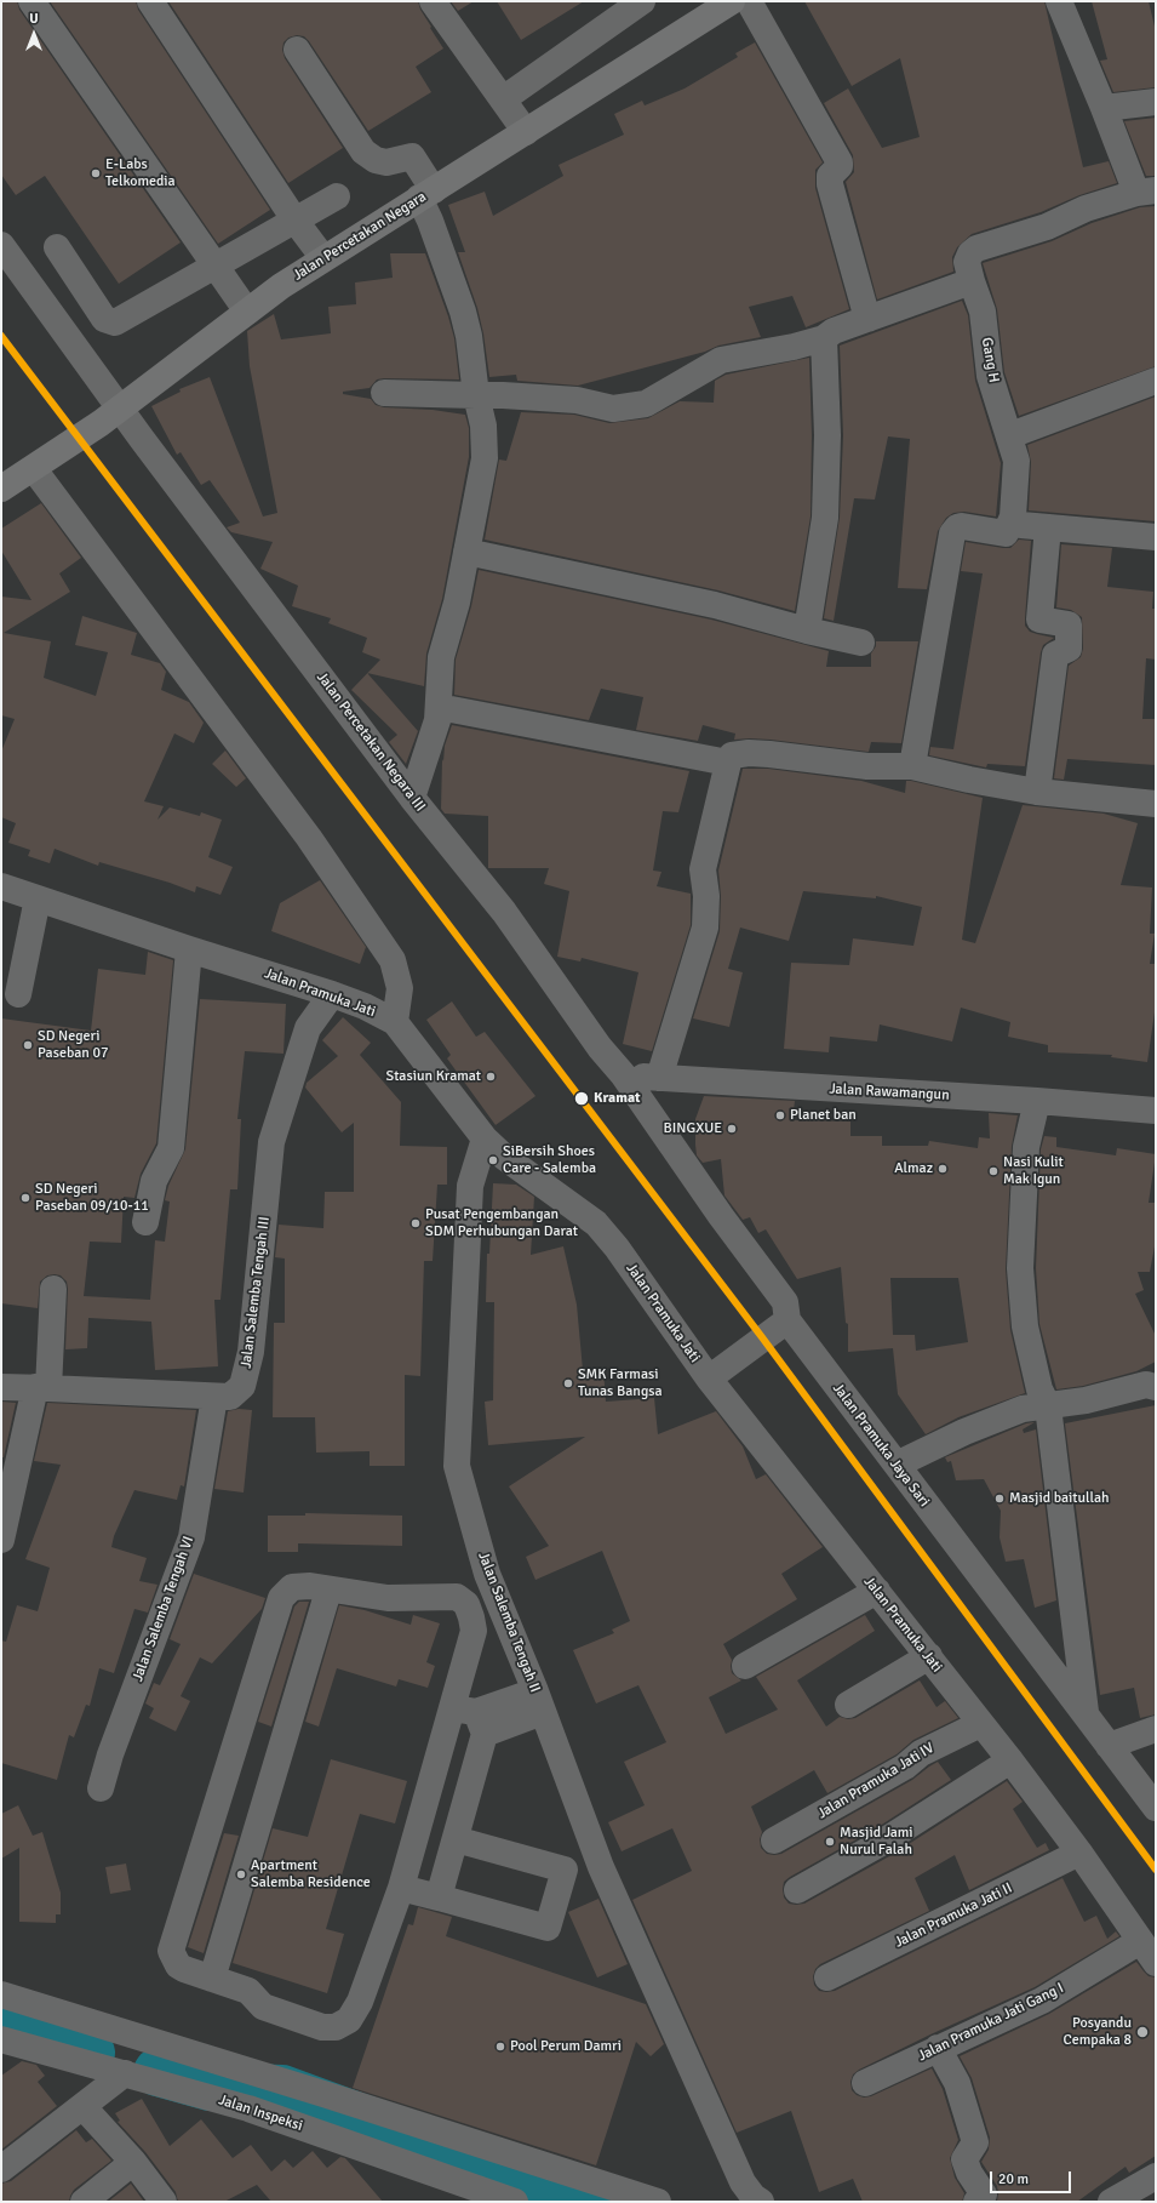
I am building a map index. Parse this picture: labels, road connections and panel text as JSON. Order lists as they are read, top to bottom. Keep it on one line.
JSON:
{"streets":{"main road":["Jalan Percetakan Negara"],"street":["Gang H","Jalan Percetakan Negara III","Jalan Pramuka Jati","Jalan Rawamangun","Jalan Salemba Tengah III","Jalan Pramuka Jaya Sari","Jalan Salemba Tengah VI","Jalan Salemba Tengah II","Jalan Pramuka Jati IV","Jalan Pramuka Jati II","Jalan Pramuka Jati Gang I","Jalan Inspeksi"]},"crossings":[["Jalan Percetakan Negara","Jalan Percetakan Negara III"],["Jalan Percetakan Negara III","Jalan Rawamangun"],["Jalan Percetakan Negara III","Jalan Pramuka Jaya Sari"],["Jalan Pramuka Jati","Jalan Salemba Tengah III"],["Jalan Pramuka Jati","Jalan Salemba Tengah II"],["Jalan Pramuka Jati","Jalan Pramuka Jati IV"],["Jalan Pramuka Jati","Jalan Pramuka Jati II"],["Jalan Pramuka Jati","Jalan Pramuka Jati Gang I"],["Jalan Rawamangun","Jalan Pramuka Jaya Sari"],["Jalan Salemba Tengah III","Jalan Salemba Tengah VI"]],"places":["E-Labs Telkomedia","SD Negeri Paseban 07","Stasiun Kramat","Kramat","Planet ban","BINGXUE","SiBersih Shoes Care - Salemba","Almaz","Nasi Kulit Mak Igun","SD Negeri Paseban 09/10-11","Pusat Pengembangan SDM Perhubungan Darat","SMK Farmasi Tunas Bangsa","Masjid baitullah","Masjid Jami Nurul Falah","Apartment Salemba Residence","Posyandu Cempaka 8","Pool Perum Damri"],"scale_bar":"20 m","north":"top"}
